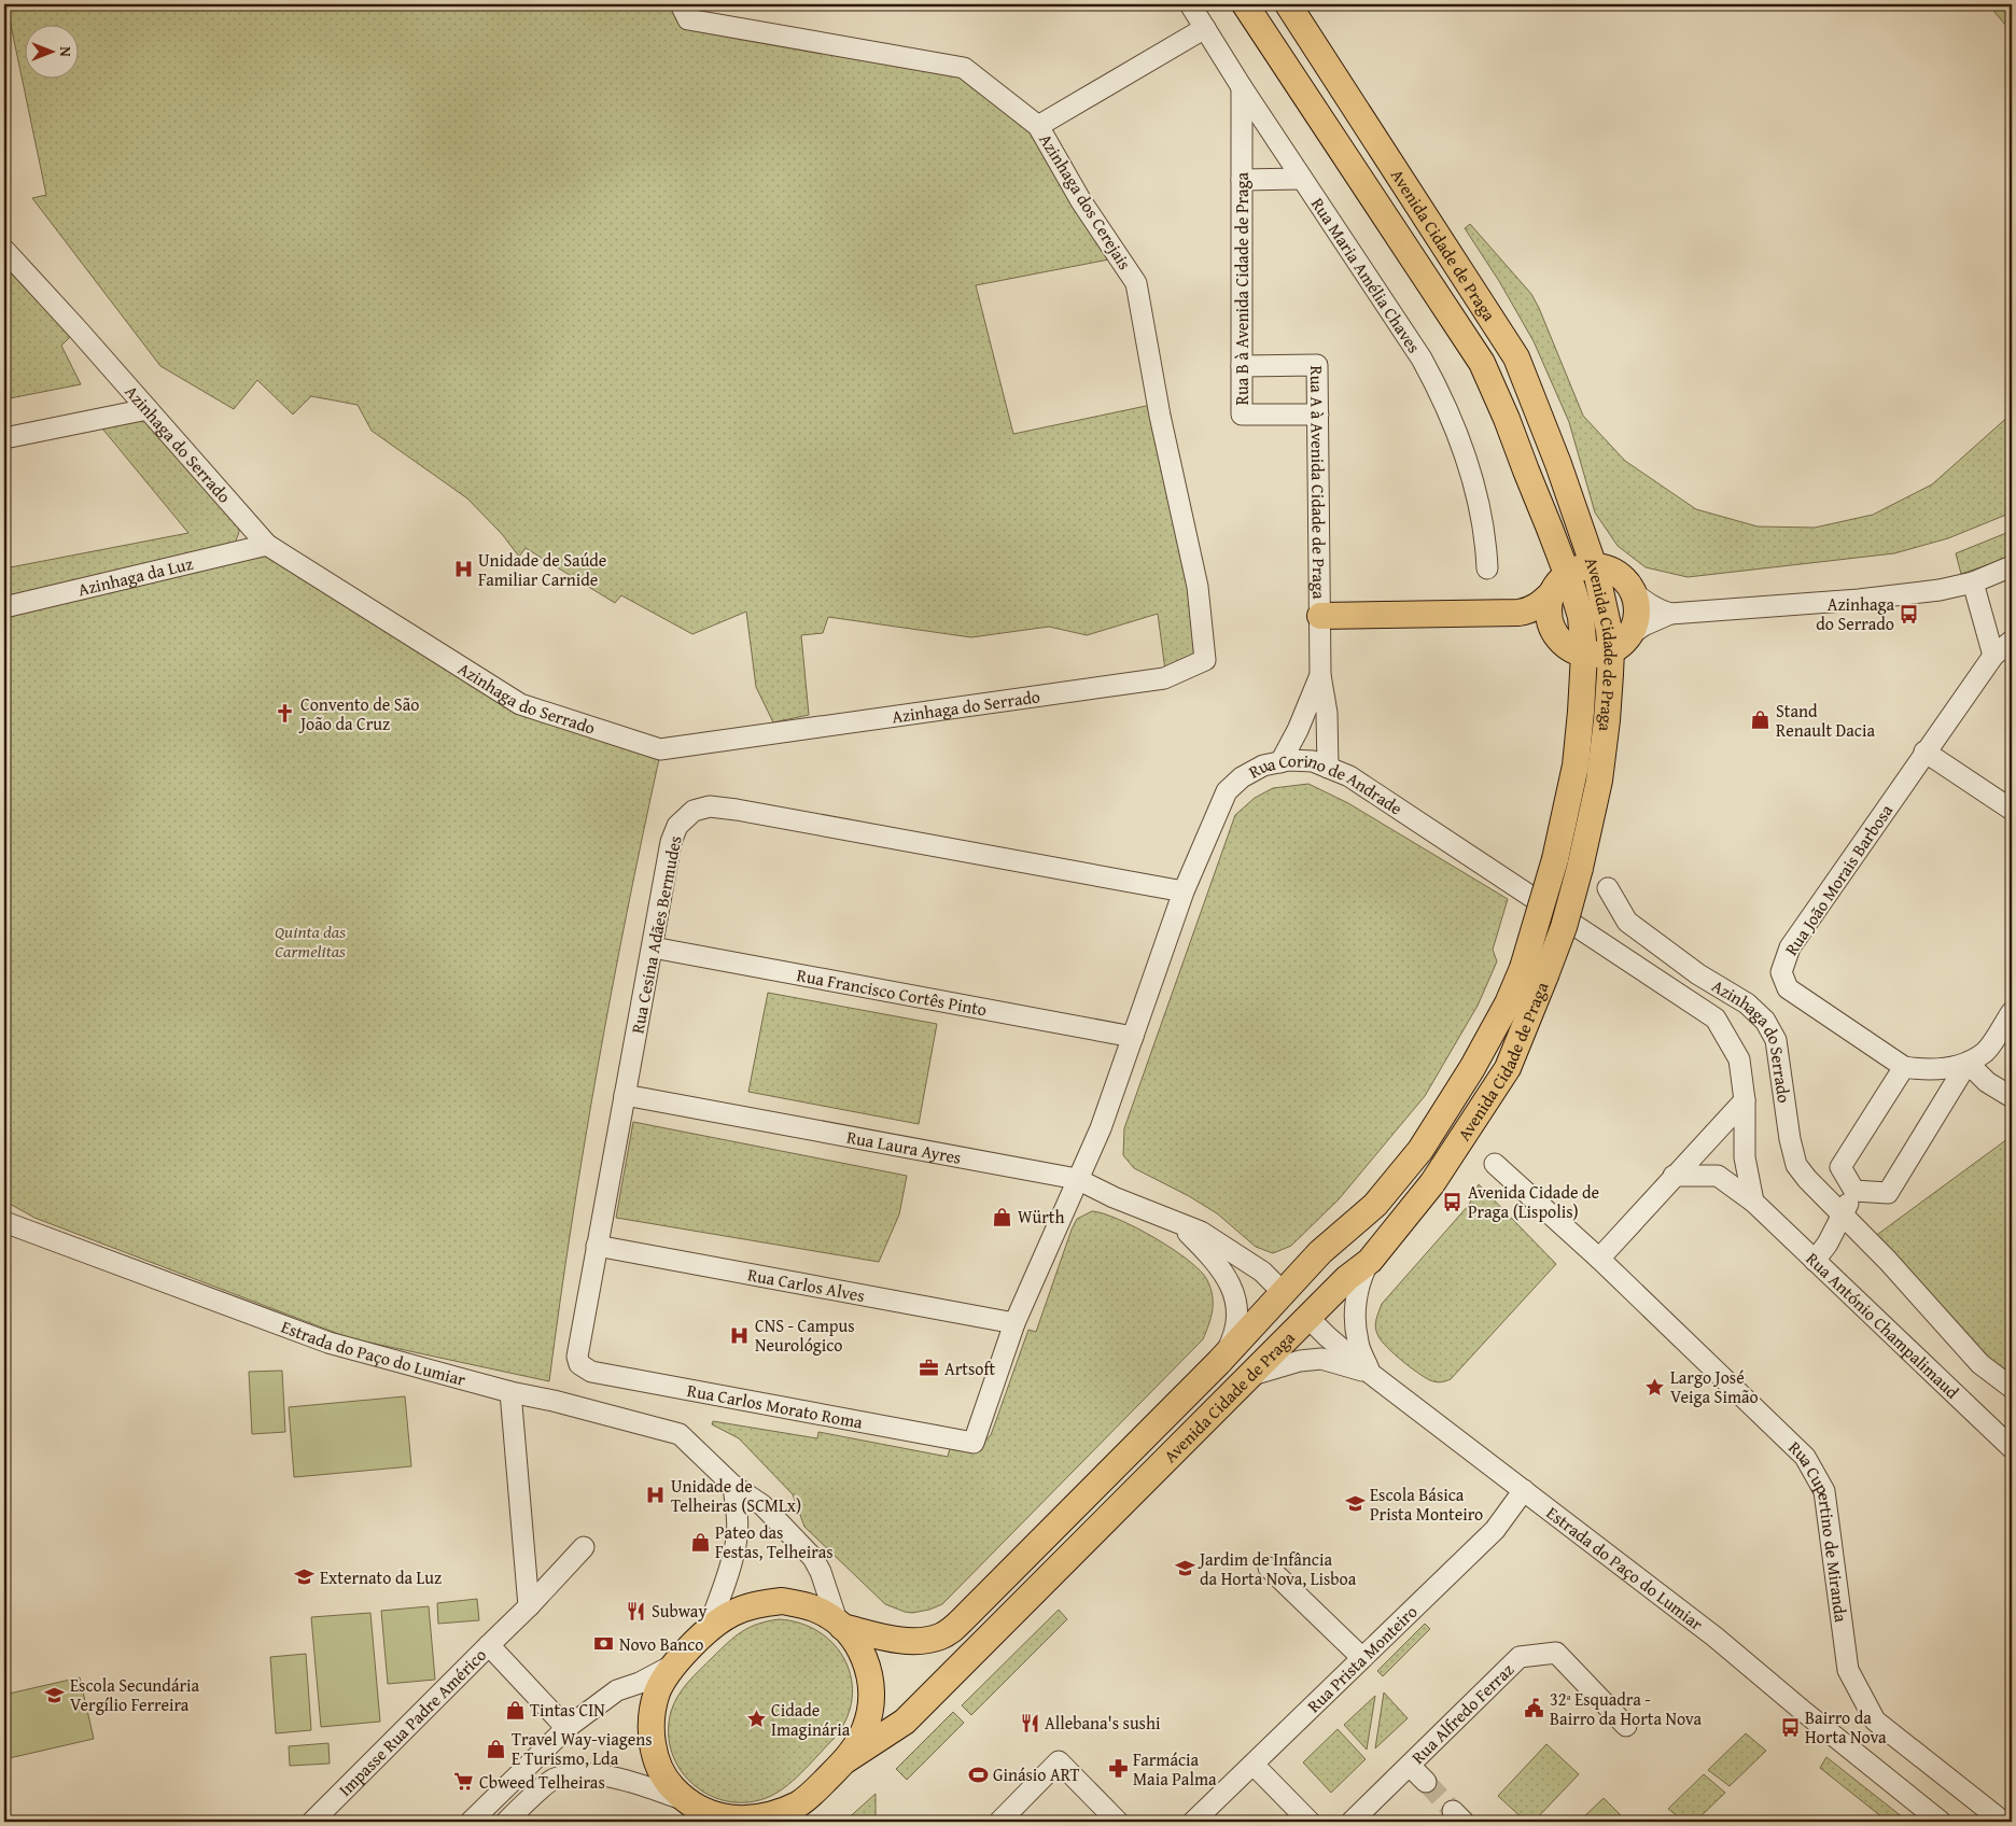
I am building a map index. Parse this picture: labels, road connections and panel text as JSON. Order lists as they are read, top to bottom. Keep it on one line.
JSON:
{"streets":{"main road":["Avenida Cidade de Praga"],"street":["Azinhaga dos Cerejais","Rua Maria Amélia Chaves","Rua B à Avenida Cidade de Praga","Azinhaga do Serrado","Rua A à Avenida Cidade de Praga","Azinhaga da Luz","Rua Corino de Andrade","Rua João Morais Barbosa","Rua Cesina Adães Bermudes","Rua Francisco Cortês Pinto","Rua Laura Ayres","Rua Carlos Alves","Rua António Champalimaud","Estrada do Paço do Lumiar","Rua Carlos Morato Roma","Rua Cupertino de Miranda","Rua Prista Monteiro","Rua Alfredo Ferraz","Impasse Rua Padre Américo"]},"crossings":[["Azinhaga dos Cerejais","Azinhaga do Serrado"],["Avenida Cidade de Praga","Rua Laura Ayres"],["Avenida Cidade de Praga","Estrada do Paço do Lumiar"],["Rua Maria Amélia Chaves","Rua B à Avenida Cidade de Praga"],["Rua B à Avenida Cidade de Praga","Rua A à Avenida Cidade de Praga"],["Azinhaga do Serrado","Azinhaga da Luz"],["Rua Corino de Andrade","Rua Cesina Adães Bermudes"],["Rua Corino de Andrade","Rua Francisco Cortês Pinto"],["Rua Corino de Andrade","Rua Laura Ayres"],["Rua Corino de Andrade","Rua Carlos Alves"],["Rua Corino de Andrade","Rua António Champalimaud"],["Rua Corino de Andrade","Rua Carlos Morato Roma"],["Rua Cesina Adães Bermudes","Rua Francisco Cortês Pinto"],["Rua Cesina Adães Bermudes","Rua Laura Ayres"],["Rua Cesina Adães Bermudes","Rua Carlos Alves"],["Rua Cesina Adães Bermudes","Rua Carlos Morato Roma"],["Estrada do Paço do Lumiar","Rua Prista Monteiro"]],"parks":["Quinta das Carmelitas"],"places":{"hospital":["Unidade de Saúde Familiar Carnide","CNS - Campus Neurológico","Unidade de Telheiras (SCMLx)"],"bus stop":["Azinhaga do Serrado","Avenida Cidade de Praga (Lispolis)","Bairro da Horta Nova"],"church":["Convento de São João da Cruz"],"shop":["Stand Renault Dacia","Würth","Pateo das Festas, Telheiras","Tintas CIN","Travel Way-viagens E Turismo, Lda"],"office":["Artsoft"],"place":["Largo José Veiga Simão","Cidade Imaginária"],"school or university":["Escola Básica Prista Monteiro","Jardim de Infância da Horta Nova, Lisboa","Externato da Luz","Escola Secundária Vergílio Ferreira"],"restaurant":["Subway","Allebana's sushi"],"bank":["Novo Banco"],"public building":["32ª Esquadra - Bairro da Horta Nova"],"pharmacy":["Farmácia Maia Palma"],"sports":["Ginásio ART"],"supermarket":["Cbweed Telheiras"]},"north":"right"}
